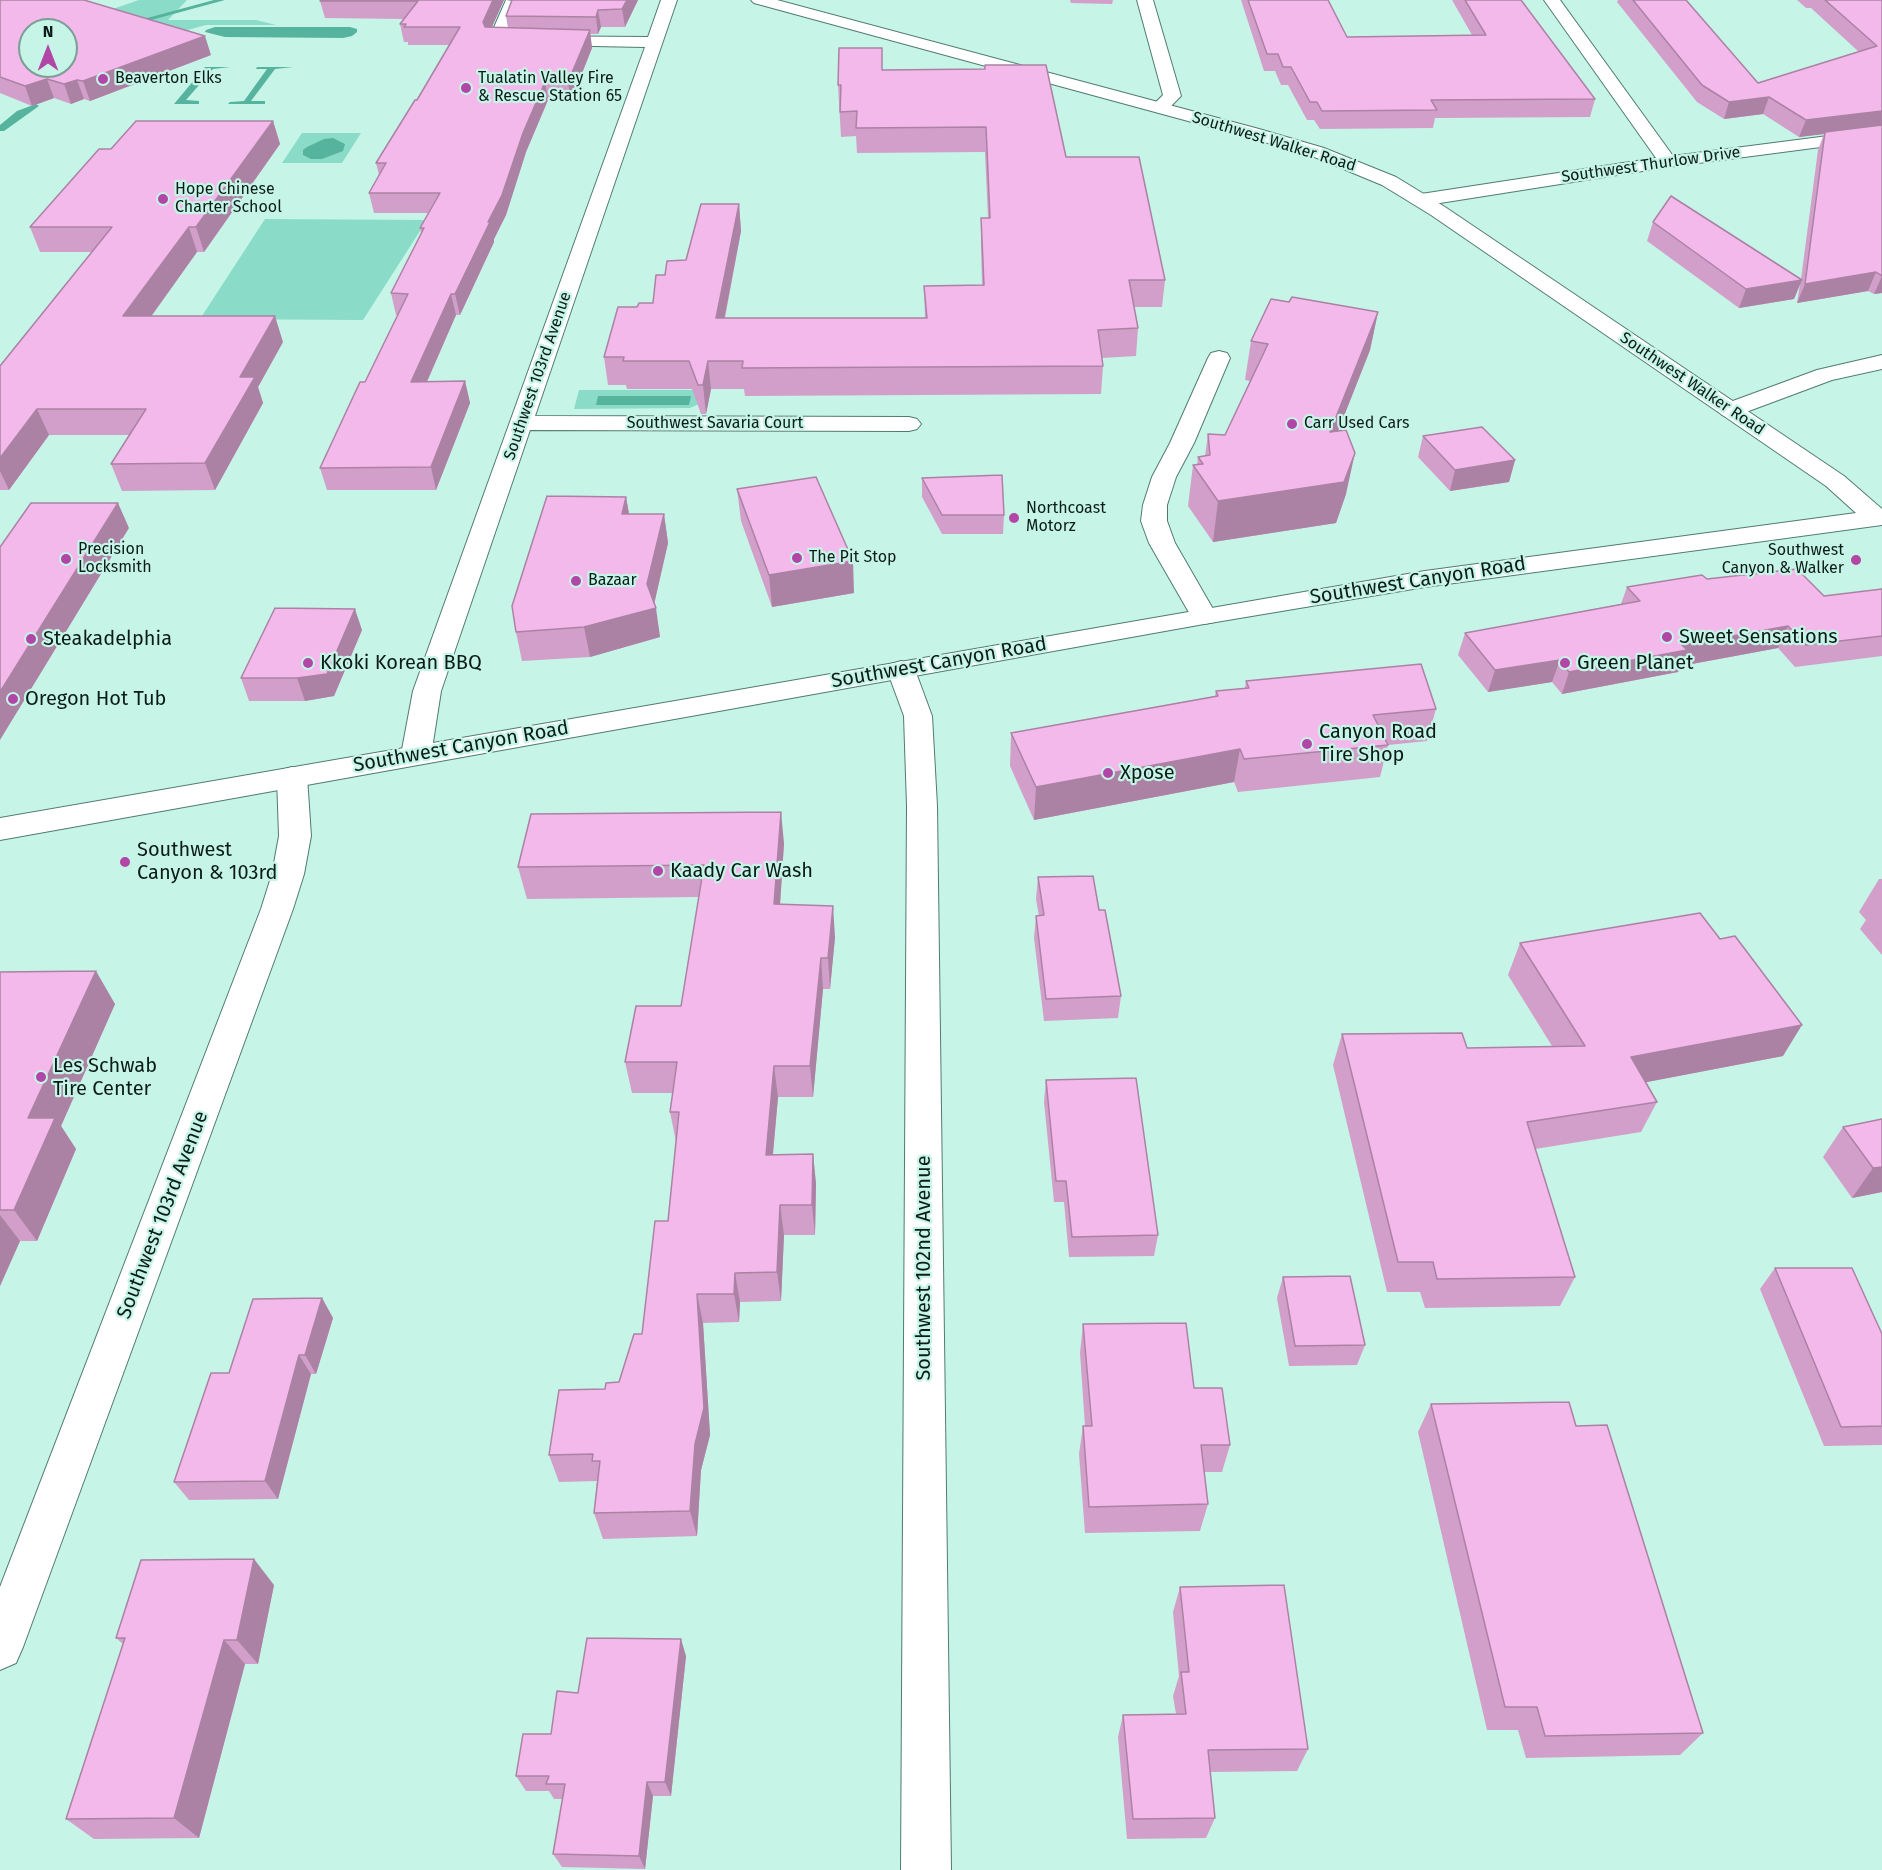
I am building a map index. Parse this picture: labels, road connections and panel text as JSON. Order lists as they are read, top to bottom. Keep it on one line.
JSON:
{"streets":{"street":["Southwest Walker Road","Southwest Thurlow Drive","Southwest 103rd Avenue","Southwest Savaria Court","Southwest Canyon Road","Southwest 102nd Avenue"]},"crossings":[["Southwest Walker Road","Southwest Thurlow Drive"],["Southwest Walker Road","Southwest Canyon Road"],["Southwest 103rd Avenue","Southwest Savaria Court"],["Southwest 103rd Avenue","Southwest Canyon Road"],["Southwest Canyon Road","Southwest 102nd Avenue"]],"places":["Beaverton Elks","Tualatin Valley Fire & Rescue Station 65","Hope Chinese Charter School","Carr Used Cars","Northcoast Motorz","The Pit Stop","Precision Locksmith","Southwest Canyon & Walker","Bazaar","Sweet Sensations","Steakadelphia","Kkoki Korean BBQ","Green Planet","Oregon Hot Tub","Canyon Road Tire Shop","Xpose","Southwest Canyon & 103rd","Kaady Car Wash","Les Schwab Tire Center"],"north":"top"}
